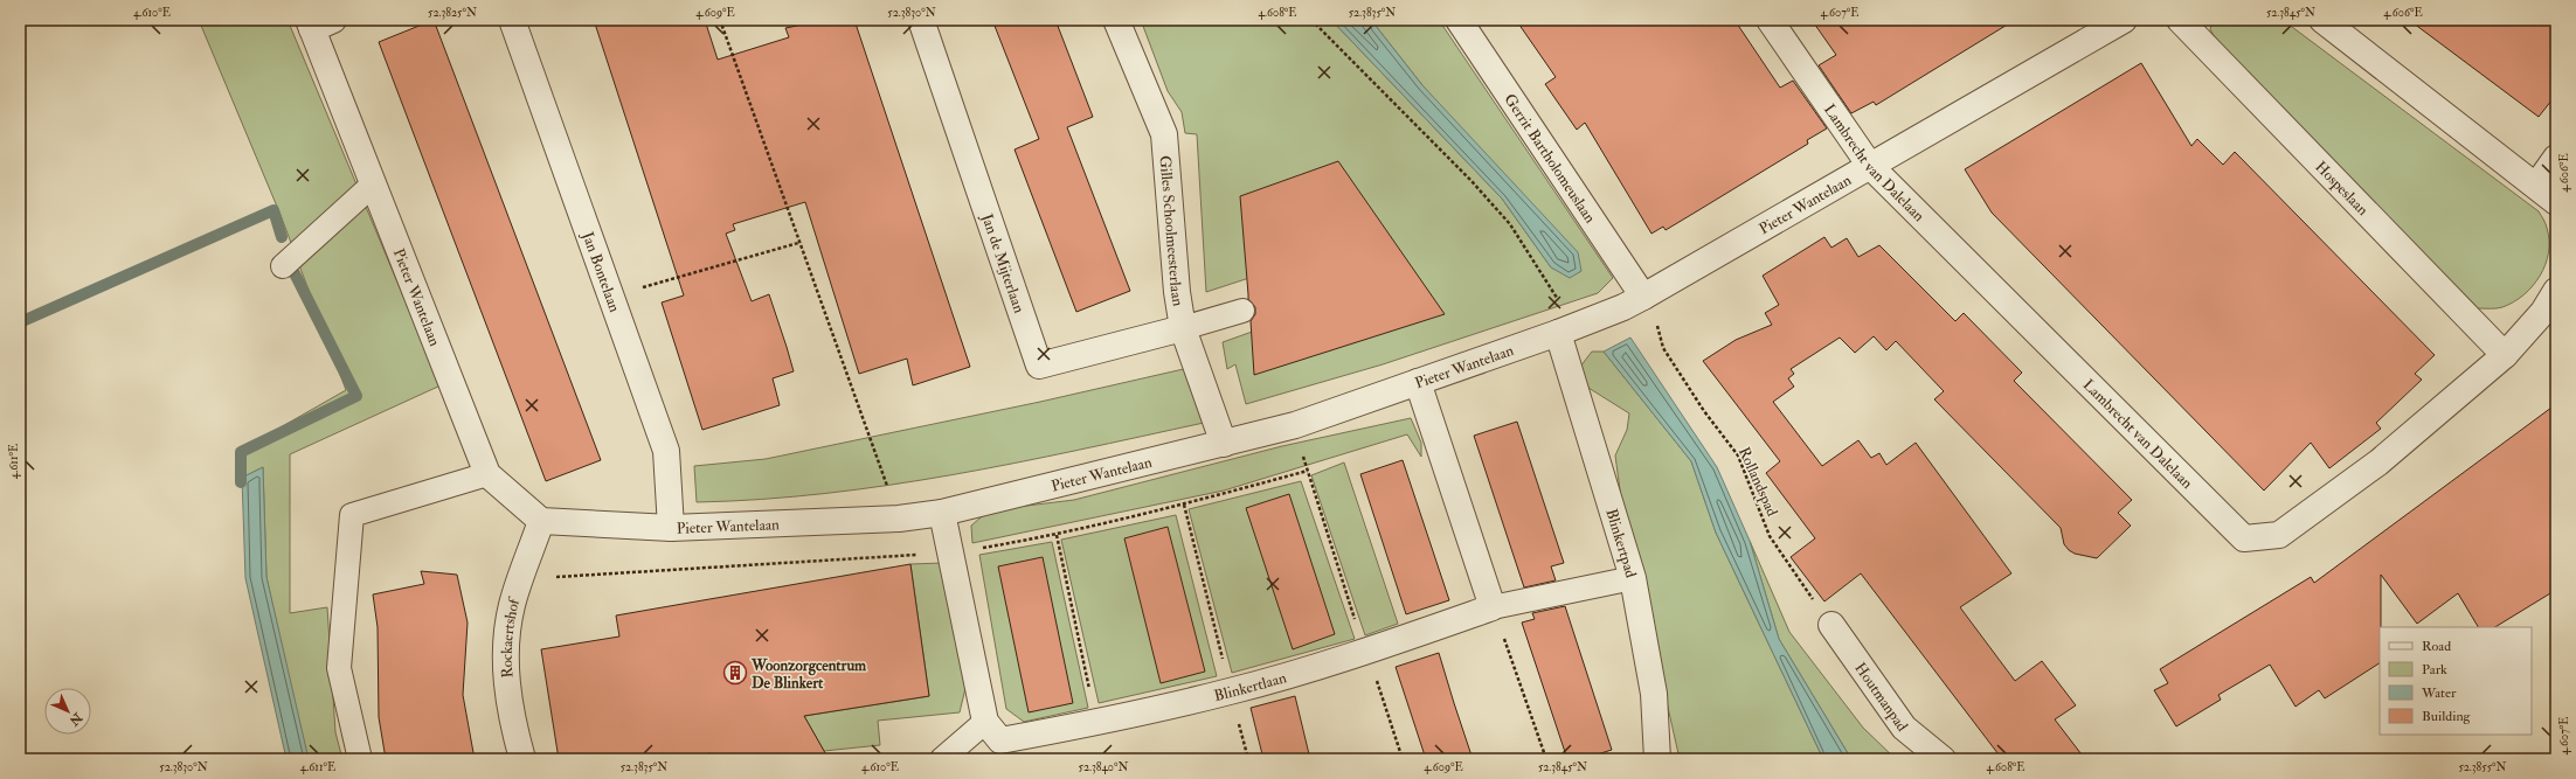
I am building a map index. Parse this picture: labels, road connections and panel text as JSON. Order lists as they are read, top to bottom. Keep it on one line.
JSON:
{"streets":{"street":["Gerrit Bartholomeuslaan","Lambrecht van Dalelaan","Hospeslaan","Pieter Wantelaan","Gilles Schoolmeesterlaan","Jan de Mijterlaan","Jan Bontelaan","Blinkertpad","Rockaertshof","Blinkertlaan","Houtmanpad"],"path":["Rollandspad"]},"crossings":[["Gerrit Bartholomeuslaan","Pieter Wantelaan"],["Gerrit Bartholomeuslaan","Rollandspad"],["Lambrecht van Dalelaan","Hospeslaan"],["Lambrecht van Dalelaan","Pieter Wantelaan"],["Pieter Wantelaan","Gilles Schoolmeesterlaan"],["Pieter Wantelaan","Jan Bontelaan"],["Pieter Wantelaan","Rollandspad"],["Pieter Wantelaan","Blinkertpad"],["Pieter Wantelaan","Rockaertshof"],["Pieter Wantelaan","Blinkertlaan"],["Gilles Schoolmeesterlaan","Jan de Mijterlaan"],["Rollandspad","Houtmanpad"]],"places":{"building":["Woonzorgcentrum De Blinkert"]},"legend":["Road","Park","Water","Building"],"north":"bottom right","coordinates":["4.610°E","52.3825°N","4.609°E","52.3830°N","4.608°E","52.3835°N","4.607°E","52.3845°N","4.606°E","4.611°E","52.3840°N","52.3855°N"]}
